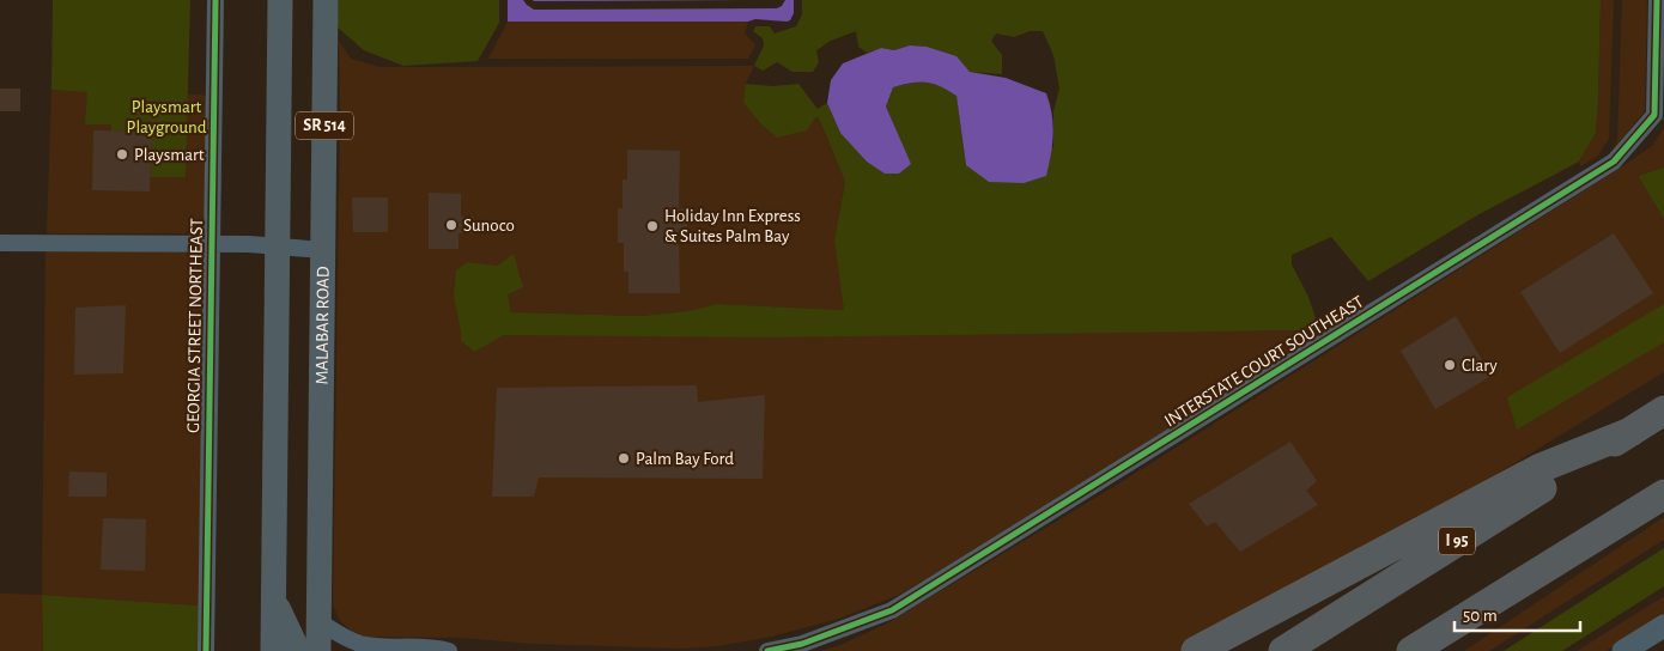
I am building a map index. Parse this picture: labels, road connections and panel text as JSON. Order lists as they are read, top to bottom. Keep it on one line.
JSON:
{"streets":{"highway":["I 95"],"main road":["SR 514","MALABAR ROAD"],"street":["GEORGIA STREET NORTHEAST","INTERSTATE COURT SOUTHEAST"]},"parks":["Playsmart Playground"],"places":["Playsmart","Sunoco","Holiday Inn Express & Suites Palm Bay","Clary","Palm Bay Ford"],"scale_bar":"50 m"}
